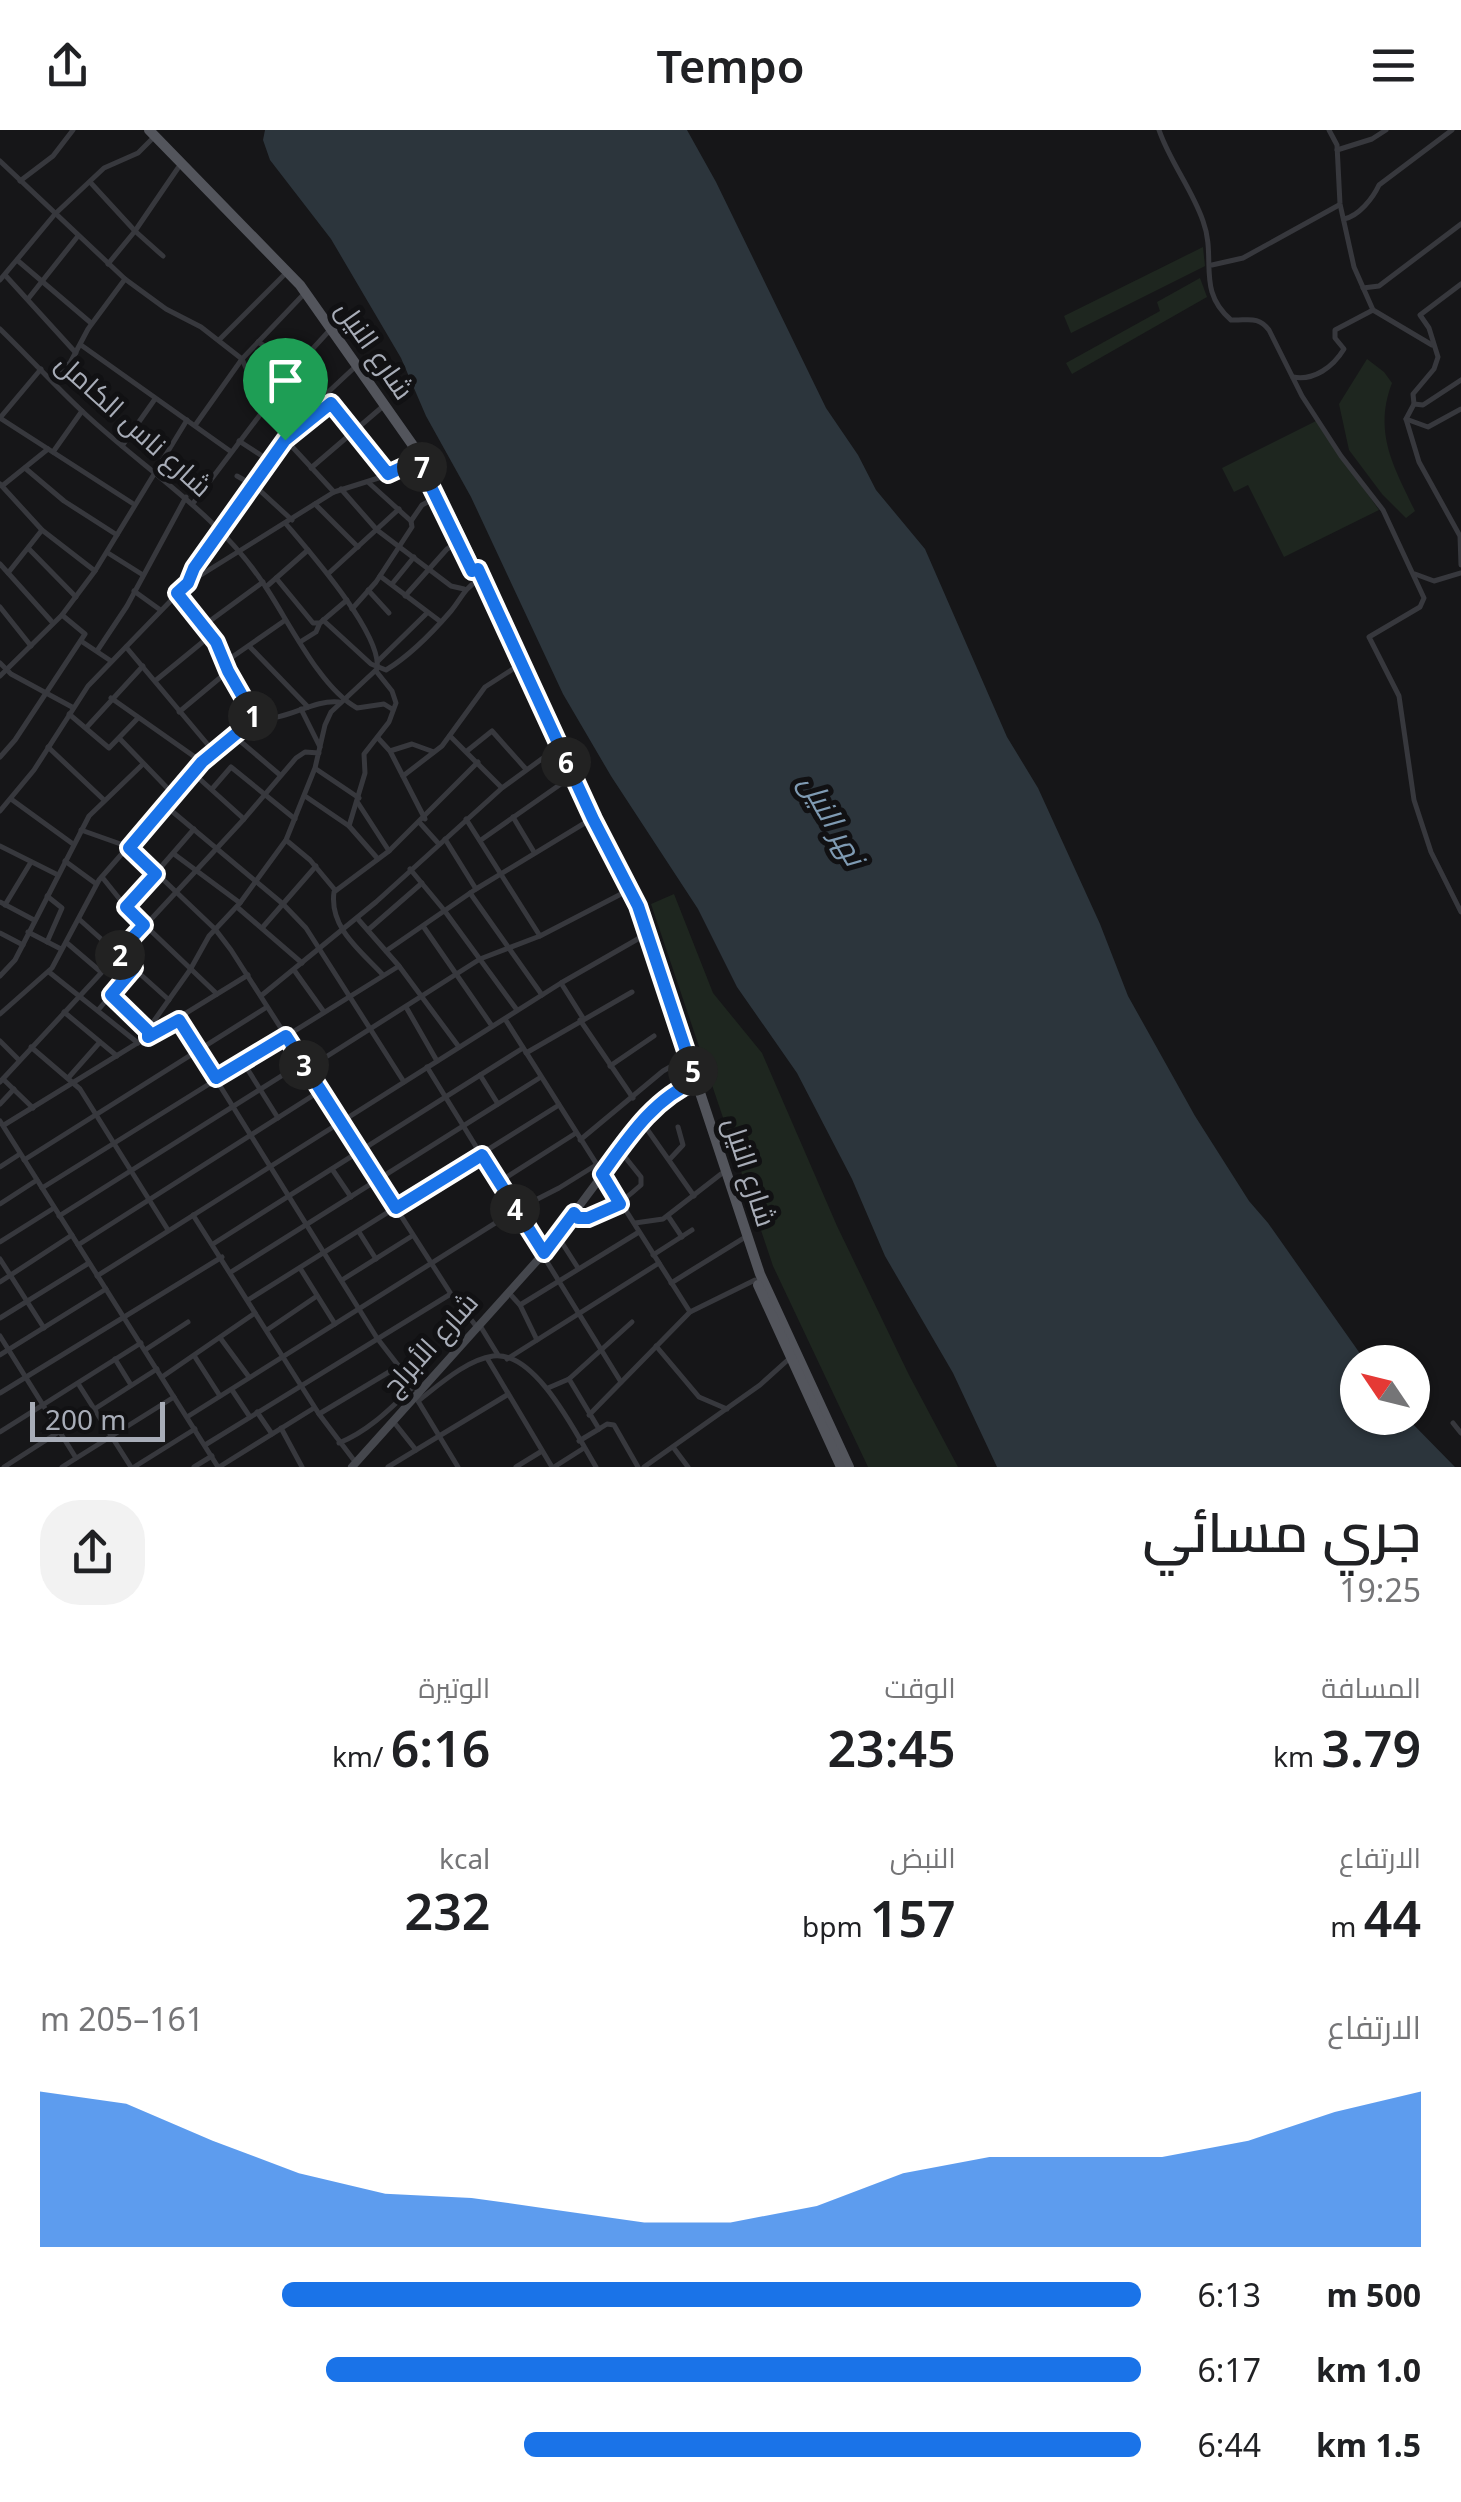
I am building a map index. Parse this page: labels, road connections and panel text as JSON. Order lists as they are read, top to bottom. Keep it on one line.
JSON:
{"streets":{"main road":["شارع النيل"],"street":["شارع ناس الكامل","شارع الأبراج"]},"crossings":[["شارع النيل","شارع الأبراج"]],"water":["نهر النيل"],"scale_bar":"200 m","north":"top left","page":{"header":"Tempo","pins":["7","1","6","2","3","5","4"],"scale":"200 m","heading":["جري مسائي","19:25"],"stats":[["المسافة","3.79 km"],["الوقت","23:45"],["الوتيرة","6:16 /km"],["الارتفاع","44 m"],["النبض","157 bpm"],["kcal","232"]],"chart":["الارتفاع","161–205 m"],"list":[{"name":"500 m","note":"6:13"},{"name":"1.0 km","note":"6:17"},{"name":"1.5 km","note":"6:44"}]}}
